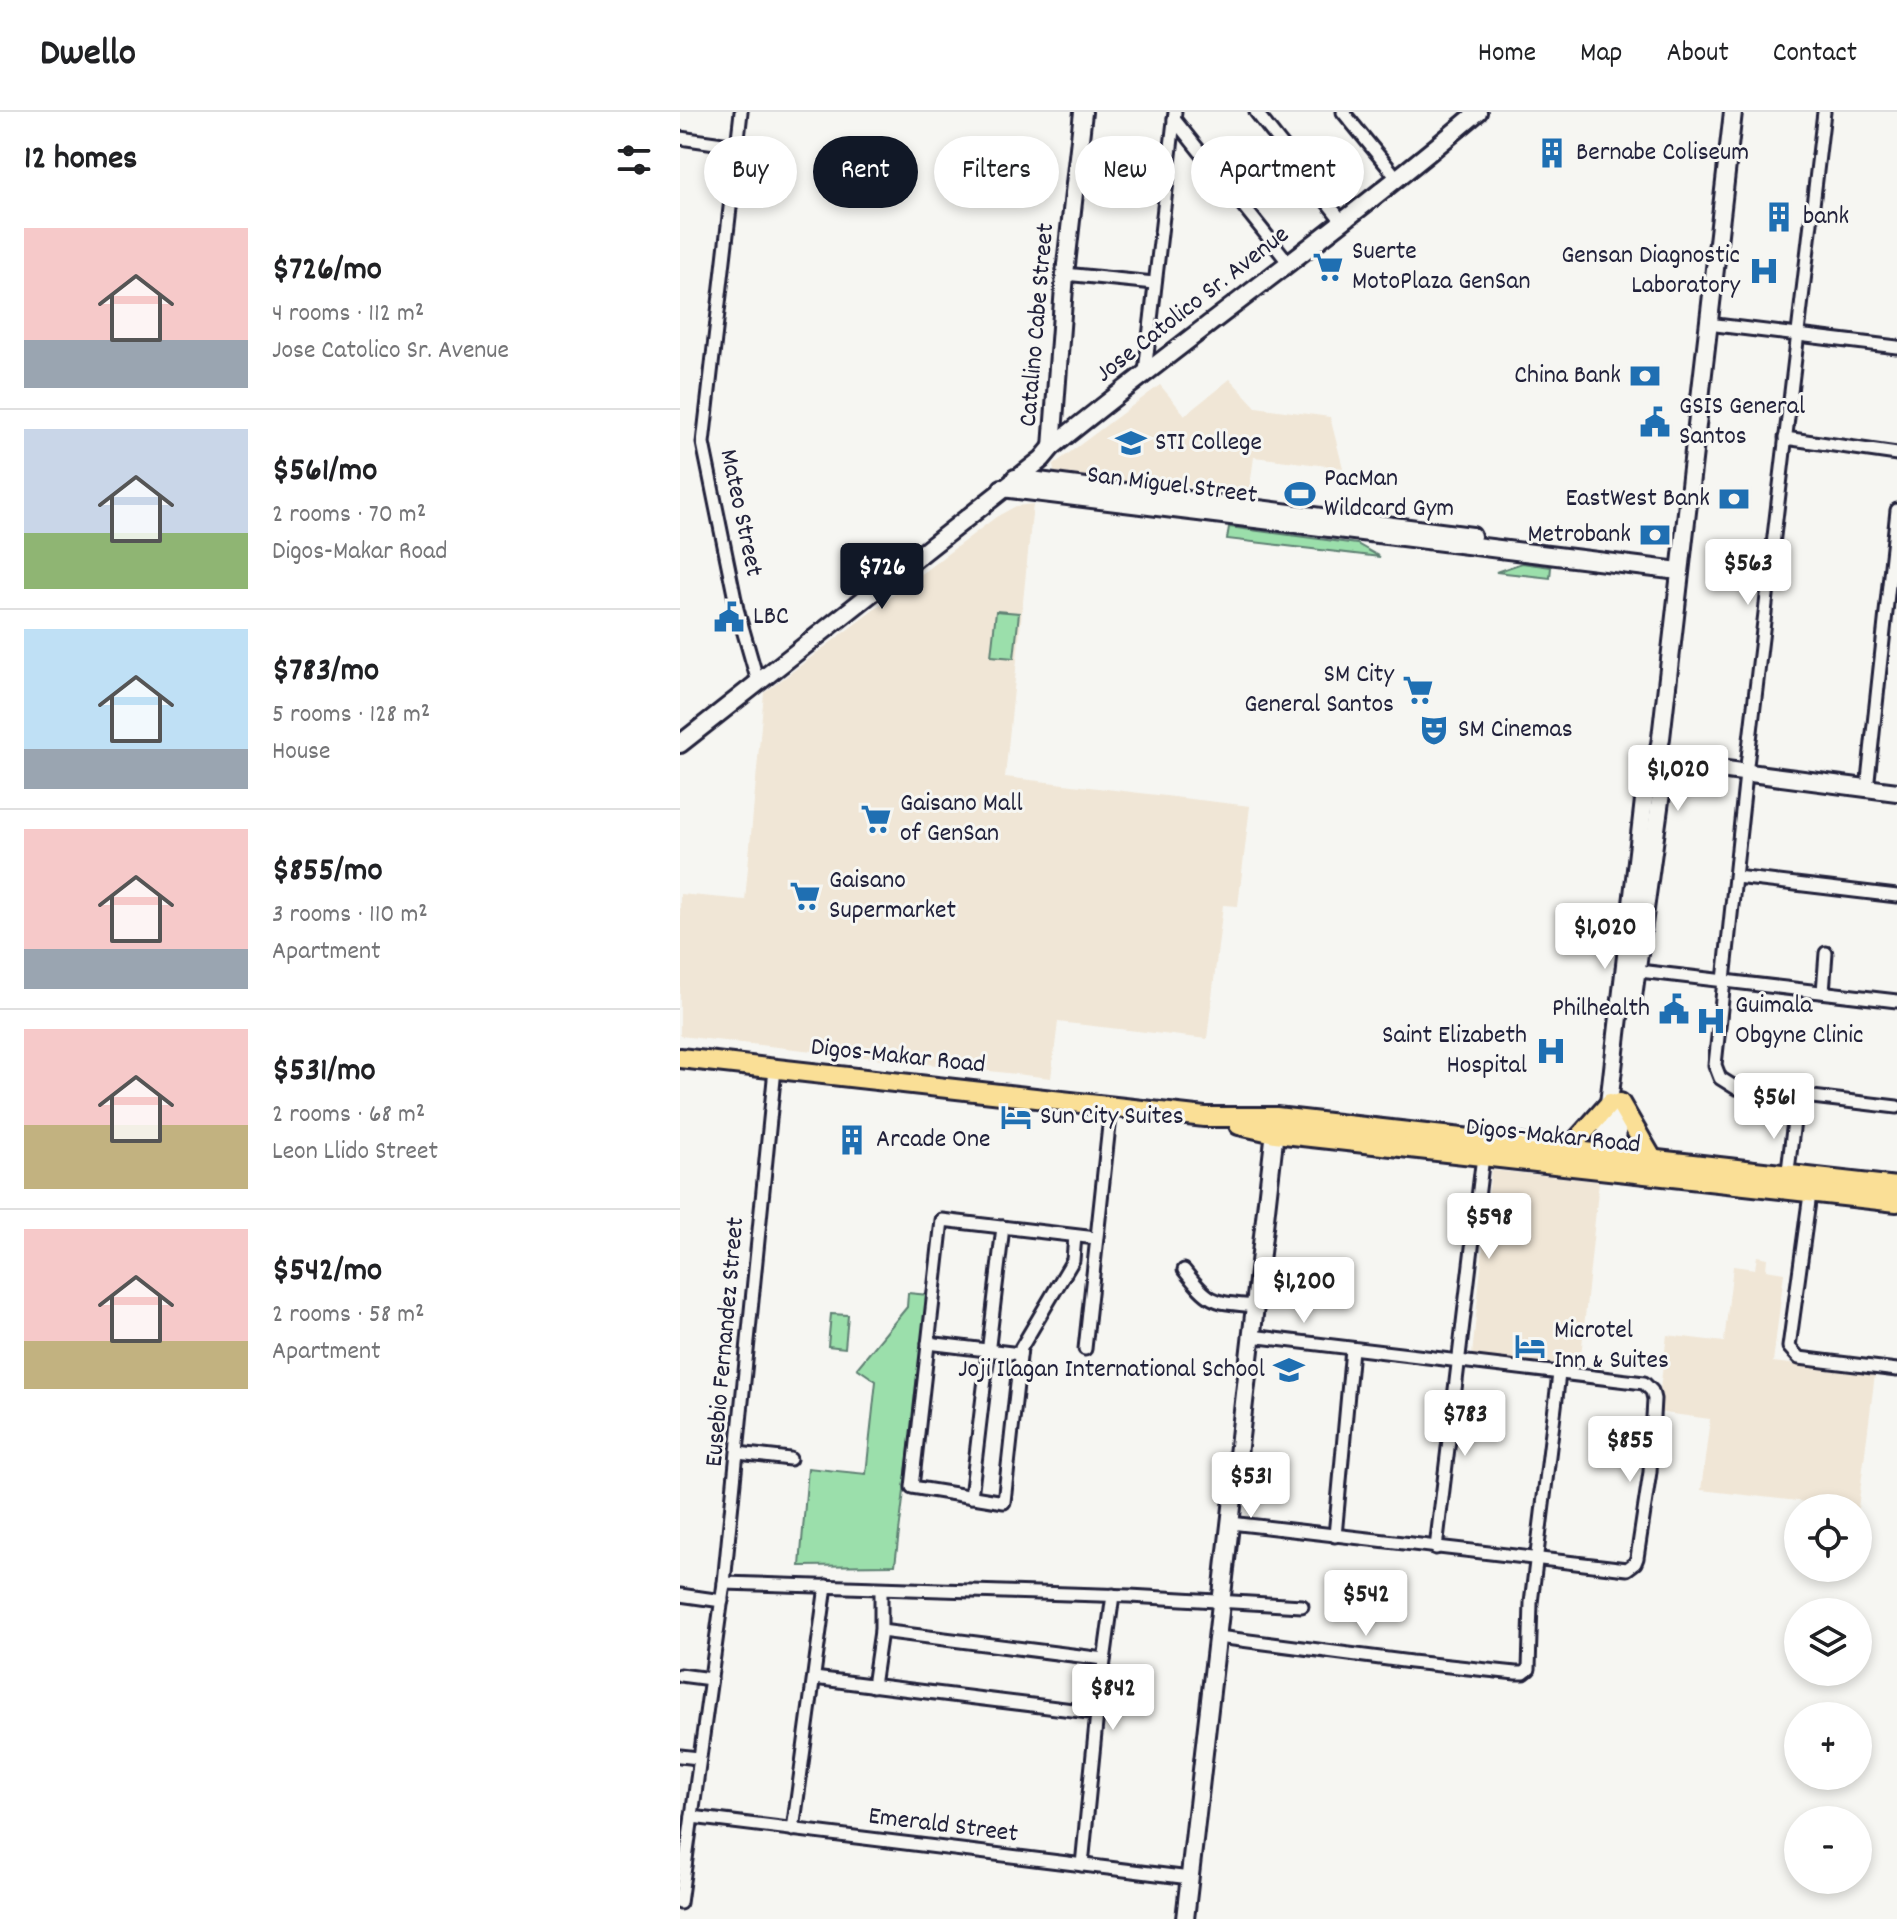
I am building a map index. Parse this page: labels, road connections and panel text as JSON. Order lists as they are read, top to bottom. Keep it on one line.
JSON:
{"streets":{"main road":["Jose Catolico Sr. Avenue","Catalino Cabe Street","San Miguel Street","Digos-Makar Road"],"street":["Mateo Street","Eusebio Fernandez Street","Emerald Street"]},"crossings":[["Jose Catolico Sr. Avenue","Catalino Cabe Street"],["Jose Catolico Sr. Avenue","San Miguel Street"],["Jose Catolico Sr. Avenue","Mateo Street"],["Digos-Makar Road","Eusebio Fernandez Street"],["Eusebio Fernandez Street","Emerald Street"]],"places":{"building":["Bernabe Coliseum","bank","Arcade One"],"supermarket":["Suerte MotoPlaza GenSan","SM City General Santos","Gaisano Mall of GenSan","Gaisano Supermarket"],"hospital":["Gensan Diagnostic Laboratory","Guimala Obgyne Clinic","Saint Elizabeth Hospital"],"bank":["China Bank","EastWest Bank","Metrobank"],"public building":["GSIS General Santos","LBC","Philhealth"],"school or university":["STI College","Joji Ilagan International School"],"sports":["PacMan Wildcard Gym"],"theatre":["SM Cinemas"],"hotel":["Sun City Suites","Microtel Inn & Suites"]},"page":{"header":"Dwello","nav":["Home","Map","About","Contact"],"heading":"12 homes","chip":["Buy","Rent","Filters","New","Apartment"],"list":[{"name":"$726/mo","note":"4 rooms · 112 m² · Jose Catolico Sr. Avenue"},{"name":"$561/mo","note":"2 rooms · 70 m² · Digos-Makar Road"},{"name":"$783/mo","note":"5 rooms · 128 m² · House"},{"name":"$855/mo","note":"3 rooms · 110 m² · Apartment"},{"name":"$531/mo","note":"2 rooms · 68 m² · Leon Llido Street"},{"name":"$542/mo","note":"2 rooms · 58 m² · Apartment"}],"price":["$563","$726","$1,020","$1,020","$561","$598","$1,200","$783","$855","$531","$542","$842"],"map_buttons":["+","−"]}}
